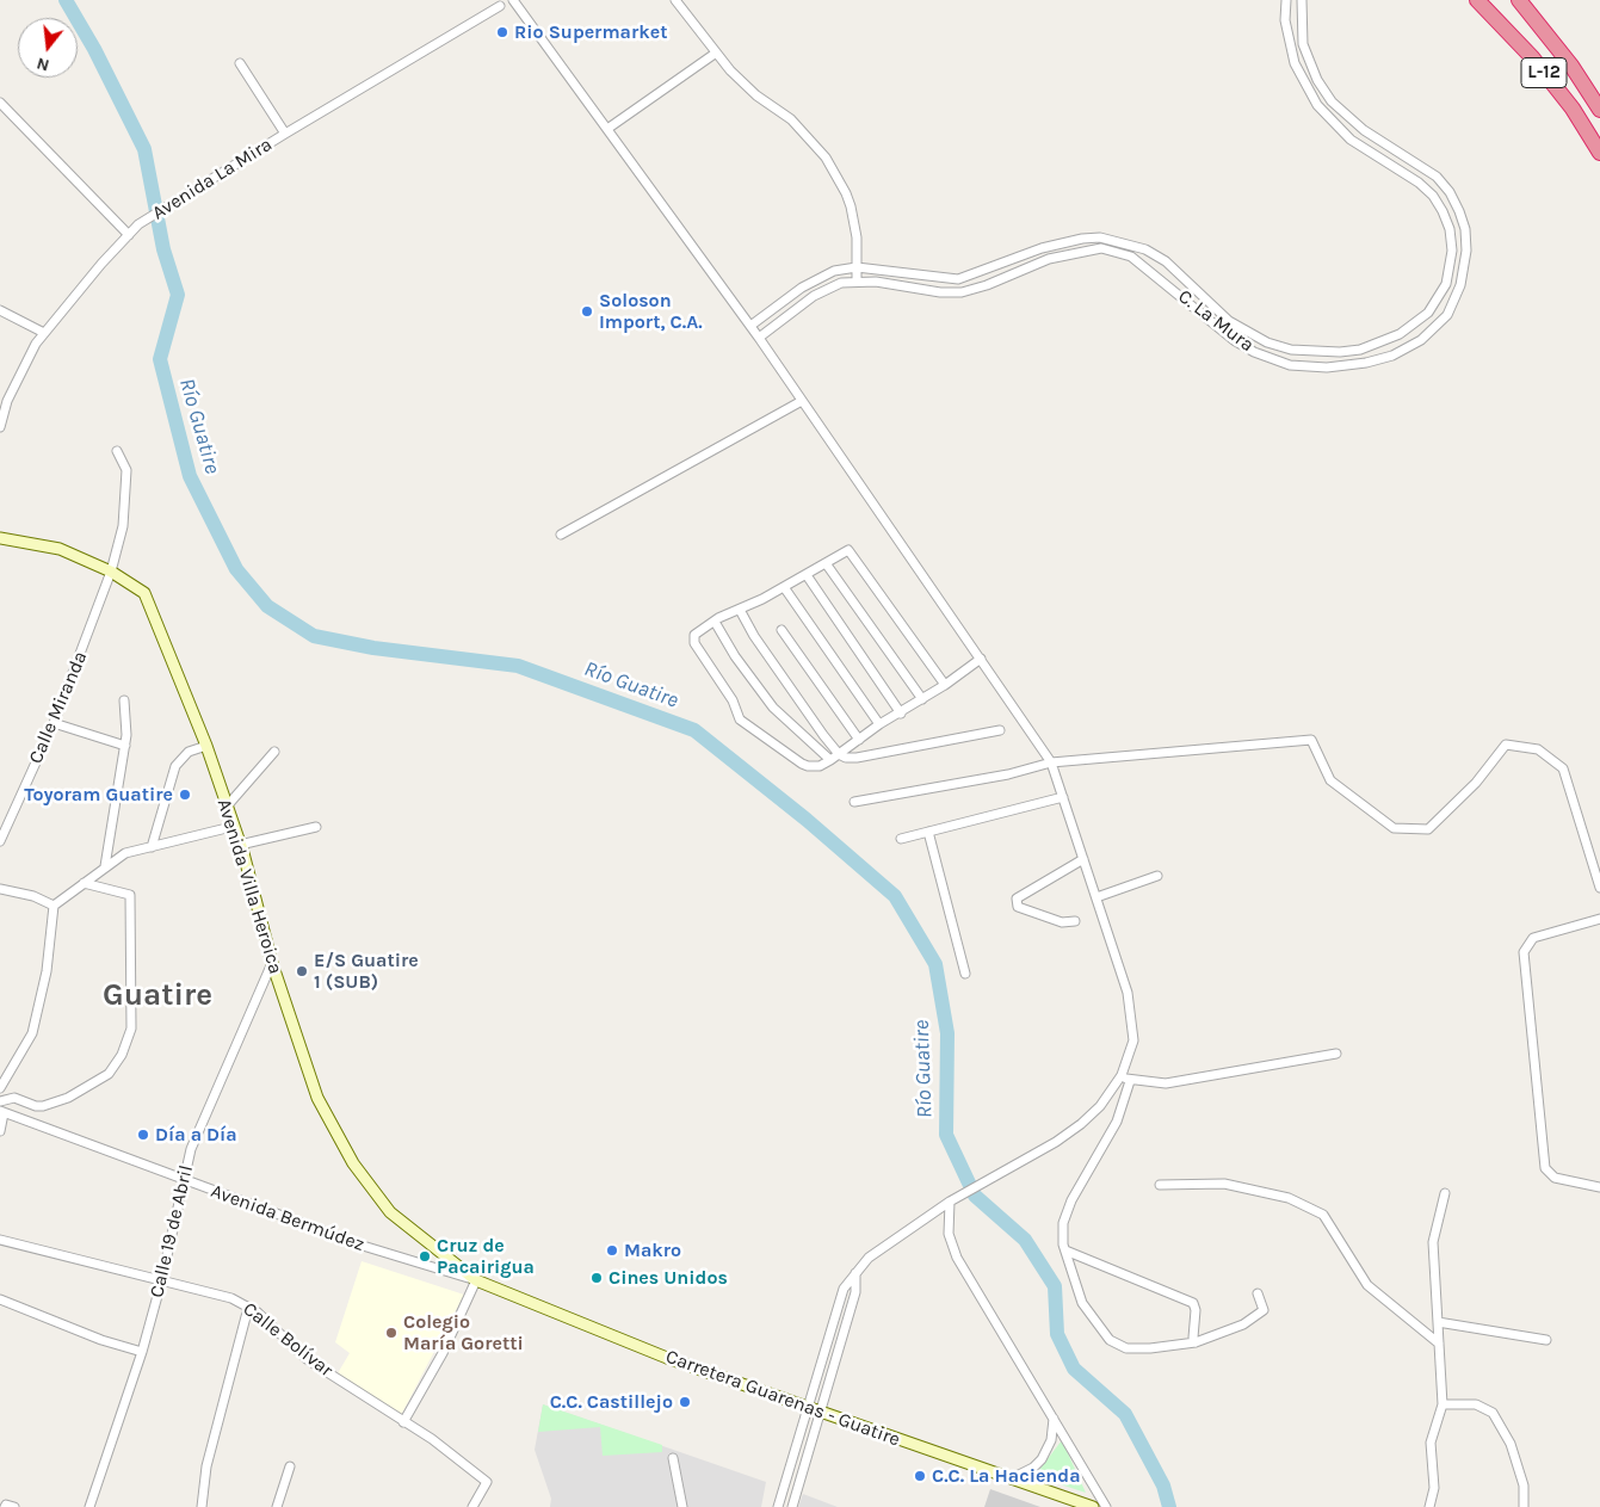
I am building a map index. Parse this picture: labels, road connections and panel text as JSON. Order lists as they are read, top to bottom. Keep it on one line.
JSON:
{"streets":{"highway":["L-12"],"main road":["Avenida Villa Heroica","Carretera Guarenas - Guatire"],"street":["Avenida La Mira","C. La Mura","Calle Miranda","Avenida Bermúdez","Calle 19 de Abril","Calle Bolívar"]},"crossings":[["Calle Miranda","Avenida Villa Heroica"],["Avenida Villa Heroica","Avenida Bermúdez"],["Avenida Villa Heroica","Calle 19 de Abril"],["Avenida Villa Heroica","Carretera Guarenas - Guatire"],["Avenida Bermúdez","Calle 19 de Abril"],["Avenida Bermúdez","Carretera Guarenas - Guatire"],["Calle 19 de Abril","Calle Bolívar"]],"districts":["Guatire"],"water":["Río Guatire"],"places":["Rio Supermarket","Soloson Import, C.A.","Toyoram Guatire","E/S Guatire 1 (SUB)","Día a Día","Makro","Cruz de Pacairigua","Cines Unidos","Colegio María Goretti","C.C. Castillejo","C.C. La Hacienda"],"north":"bottom"}
